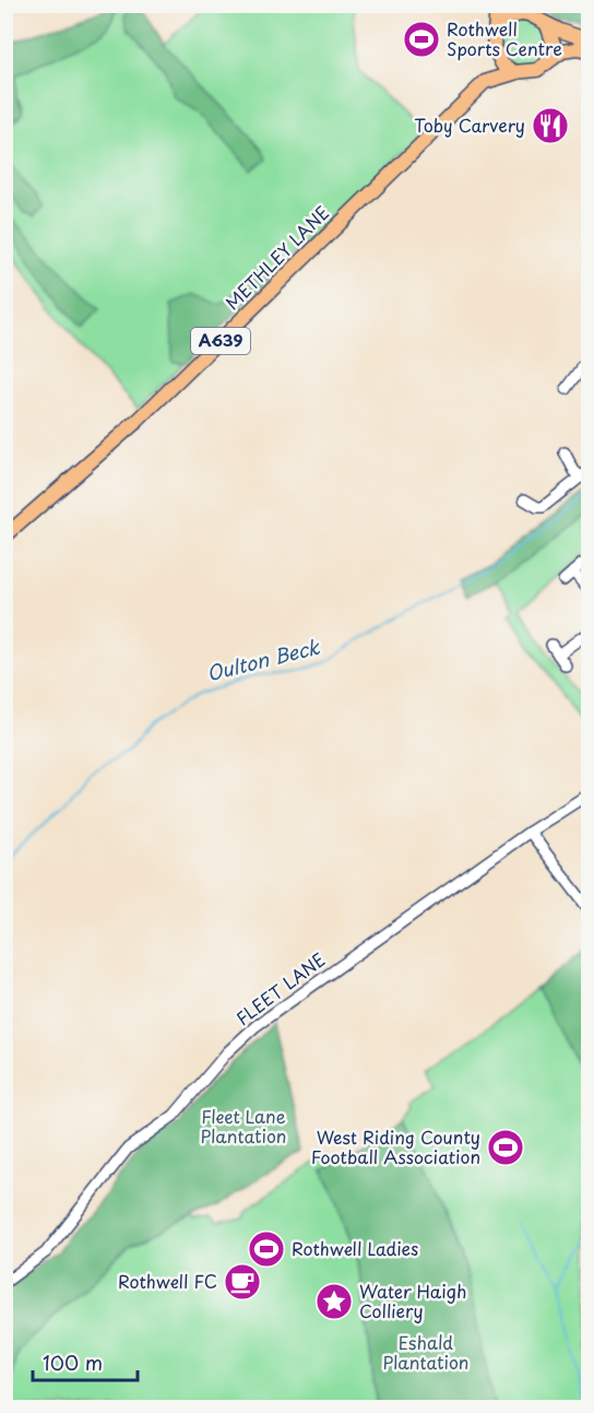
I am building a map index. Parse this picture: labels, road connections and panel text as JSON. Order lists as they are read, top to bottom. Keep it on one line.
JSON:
{"streets":{"main road":["METHLEY LANE","A639"],"street":["FLEET LANE"]},"water":["Oulton Beck"],"parks":["Fleet Lane Plantation","Eshald Plantation"],"places":{"sports":["Rothwell Sports Centre","West Riding County Football Association","Rothwell Ladies"],"restaurant":["Toby Carvery"],"cafe":["Rothwell FC"],"place":["Water Haigh Colliery"]},"scale_bar":"100 m"}
